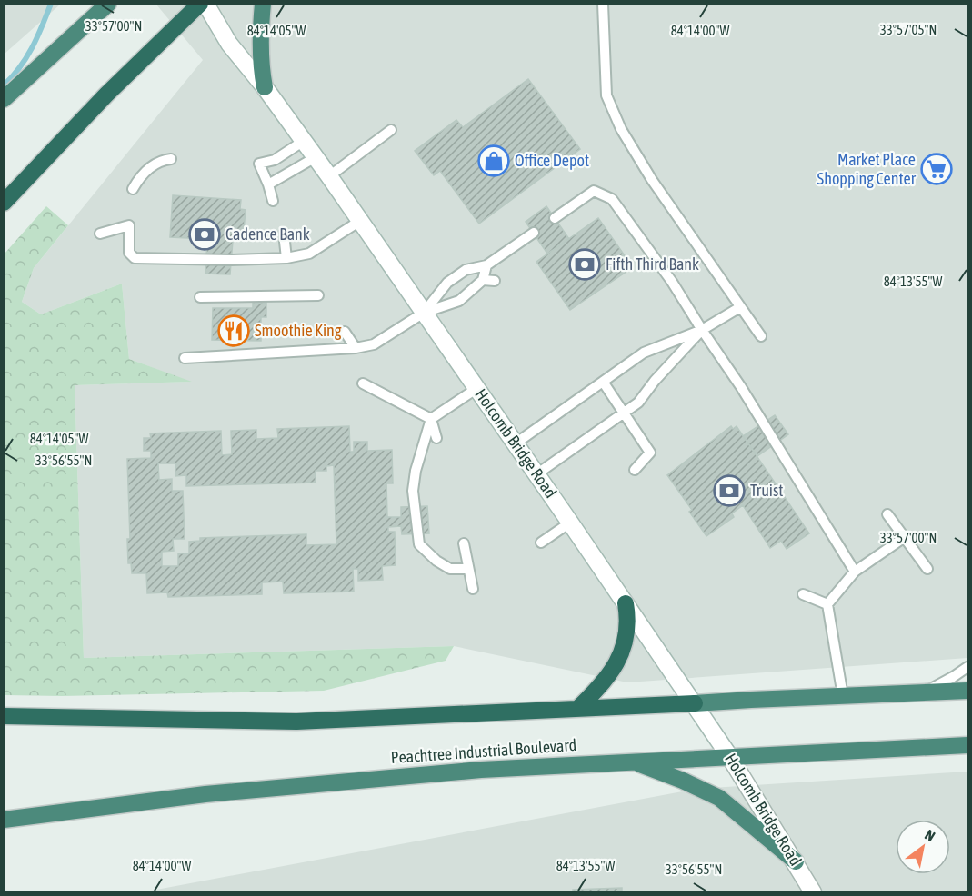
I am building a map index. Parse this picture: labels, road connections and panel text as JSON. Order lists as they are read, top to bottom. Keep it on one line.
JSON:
{"streets":{"highway":["Peachtree Industrial Boulevard"],"main road":["Holcomb Bridge Road"]},"crossings":[["Holcomb Bridge Road","Peachtree Industrial Boulevard"]],"places":{"shop":["Office Depot"],"supermarket":["Market Place Shopping Center"],"bank":["Cadence Bank","Fifth Third Bank","Truist"],"restaurant":["Smoothie King"]},"north":"top right","coordinates":["33°57'00\"N","33°57'05\"N","84°14'05\"W","84°14'00\"W","84°13'55\"W","33°56'55\"N"]}
